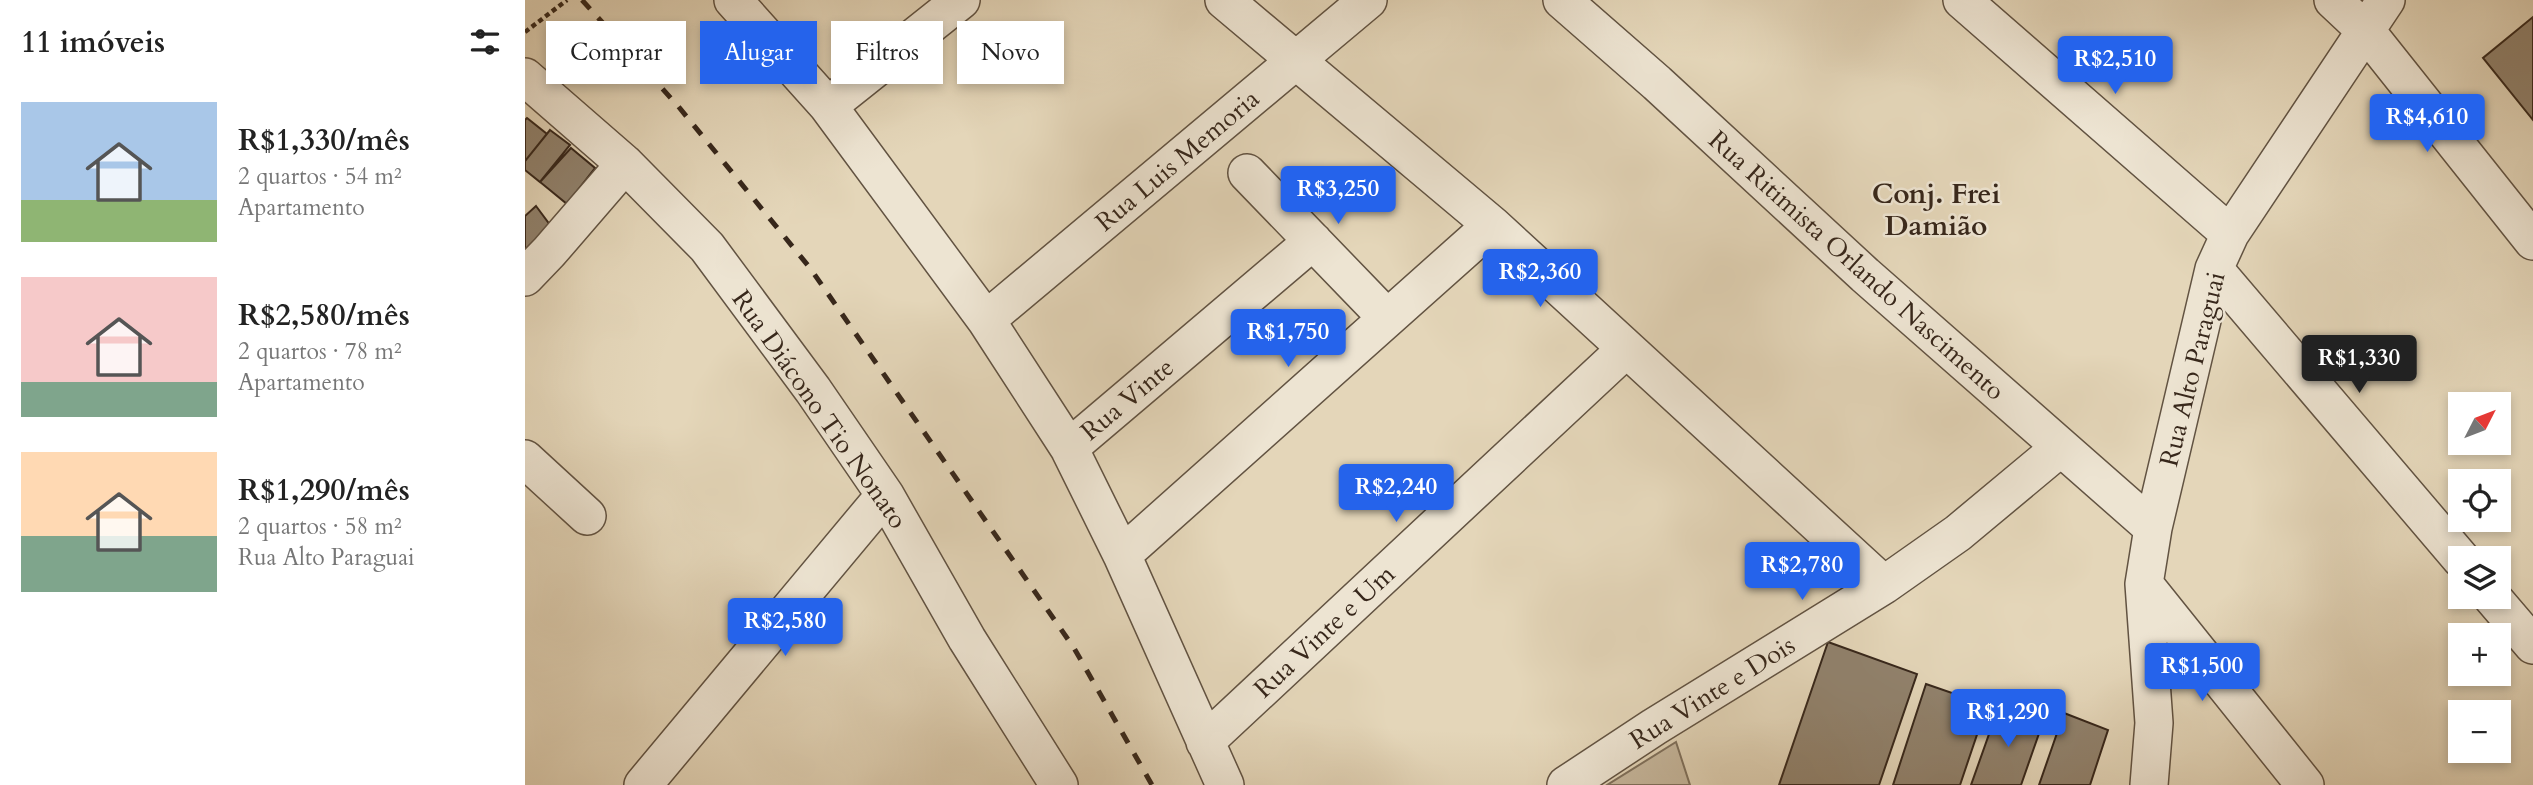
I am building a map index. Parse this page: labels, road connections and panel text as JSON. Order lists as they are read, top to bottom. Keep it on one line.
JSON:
{"streets":{"street":["Rua Luis Memoria","Rua Ritimista Orlando Nascimento","Rua Alto Paraguai","Rua Vinte","Rua Diácono Tio Nonato","Rua Vinte e Um","Rua Vinte e Dois"]},"crossings":[["Rua Ritimista Orlando Nascimento","Rua Alto Paraguai"],["Rua Ritimista Orlando Nascimento","Rua Vinte e Dois"]],"districts":["Conj. Frei Damião"],"north":"top right","page":{"heading":"11 imóveis","chip":["Comprar","Alugar","Filtros","Novo"],"price":["R$2,510","R$4,610","R$3,250","R$2,360","R$1,750","R$1,330","R$2,240","R$2,780","R$2,580","R$1,500","R$1,290"],"list":[{"name":"R$1,330/mês","note":"2 quartos · 54 m² · Apartamento"},{"name":"R$2,580/mês","note":"2 quartos · 78 m² · Apartamento"},{"name":"R$1,290/mês","note":"2 quartos · 58 m² · Rua Alto Paraguai"}],"map_buttons":["+","−"]}}
